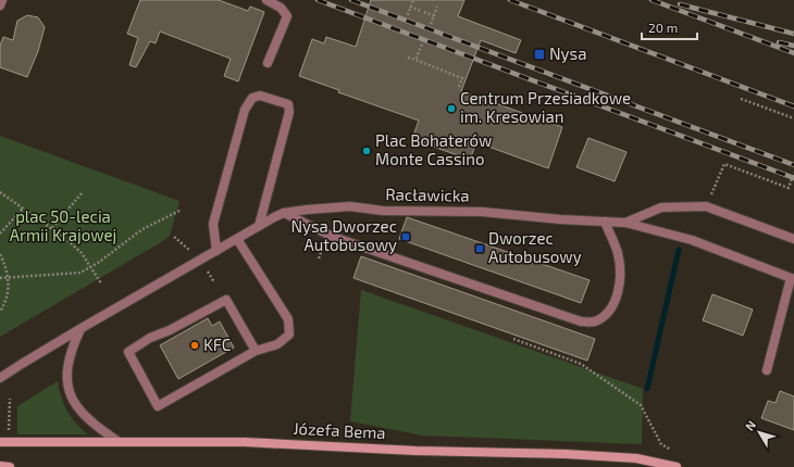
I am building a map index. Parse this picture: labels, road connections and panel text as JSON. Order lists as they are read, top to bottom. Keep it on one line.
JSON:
{"streets":{"main road":["Józefa Bema"],"street":["Racławicka"]},"parks":["plac 50-lecia Armii Krajowej"],"places":{"transit":["Nysa","Nysa Dworzec Autobusowy","Dworzec Autobusowy"],"other":["Centrum Przesiadkowe im. Kresowian","Plac Bohaterów Monte Cassino","KFC"]},"scale_bar":"20 m","north":"top left"}
